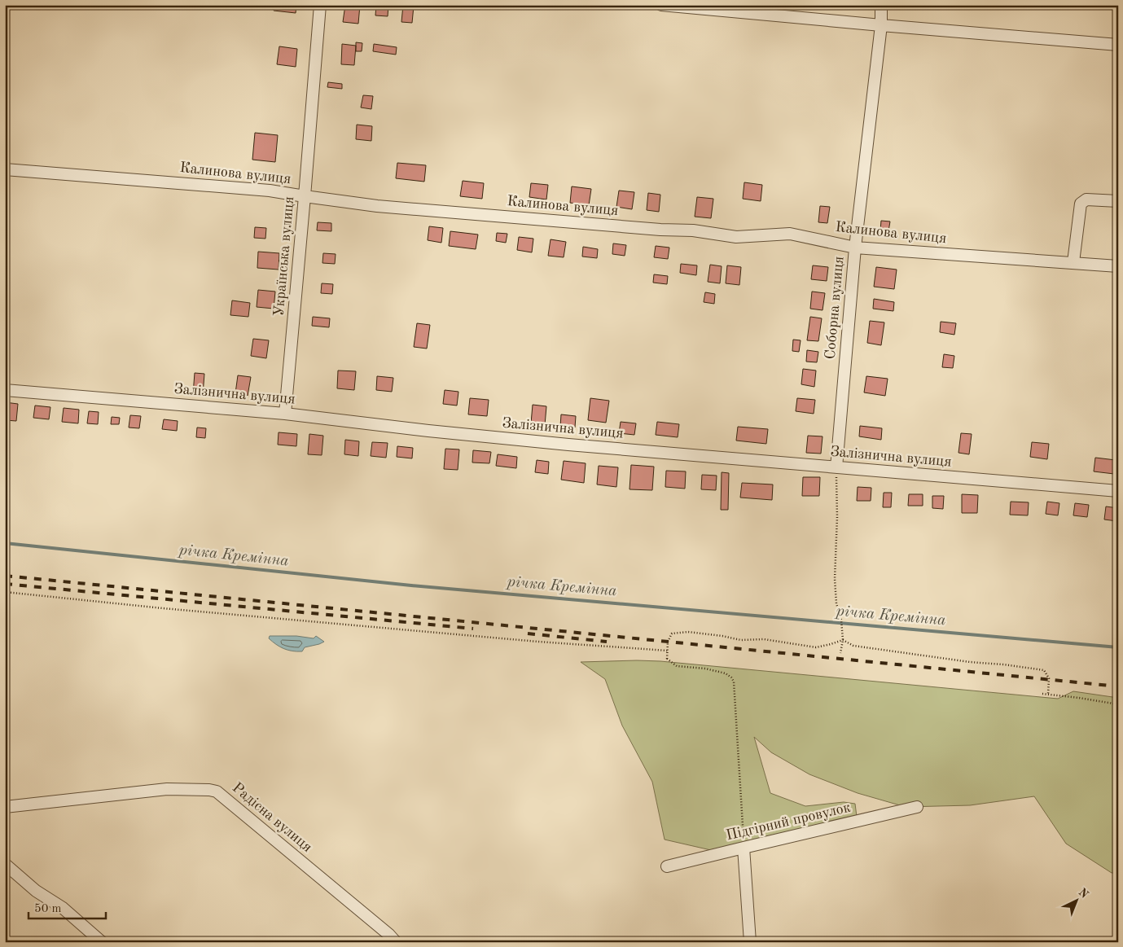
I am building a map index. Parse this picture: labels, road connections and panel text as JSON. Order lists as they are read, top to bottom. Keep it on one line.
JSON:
{"streets":{"street":["Калинова вулиця","Українська вулиця","Соборна вулиця","Залізнична вулиця","Радісна вулиця","Підгірний провулок"]},"crossings":[["Калинова вулиця","Українська вулиця"],["Калинова вулиця","Соборна вулиця"],["Українська вулиця","Залізнична вулиця"],["Соборна вулиця","Залізнична вулиця"]],"water":["річка Кремінна"],"scale_bar":"50 m","north":"top right"}
